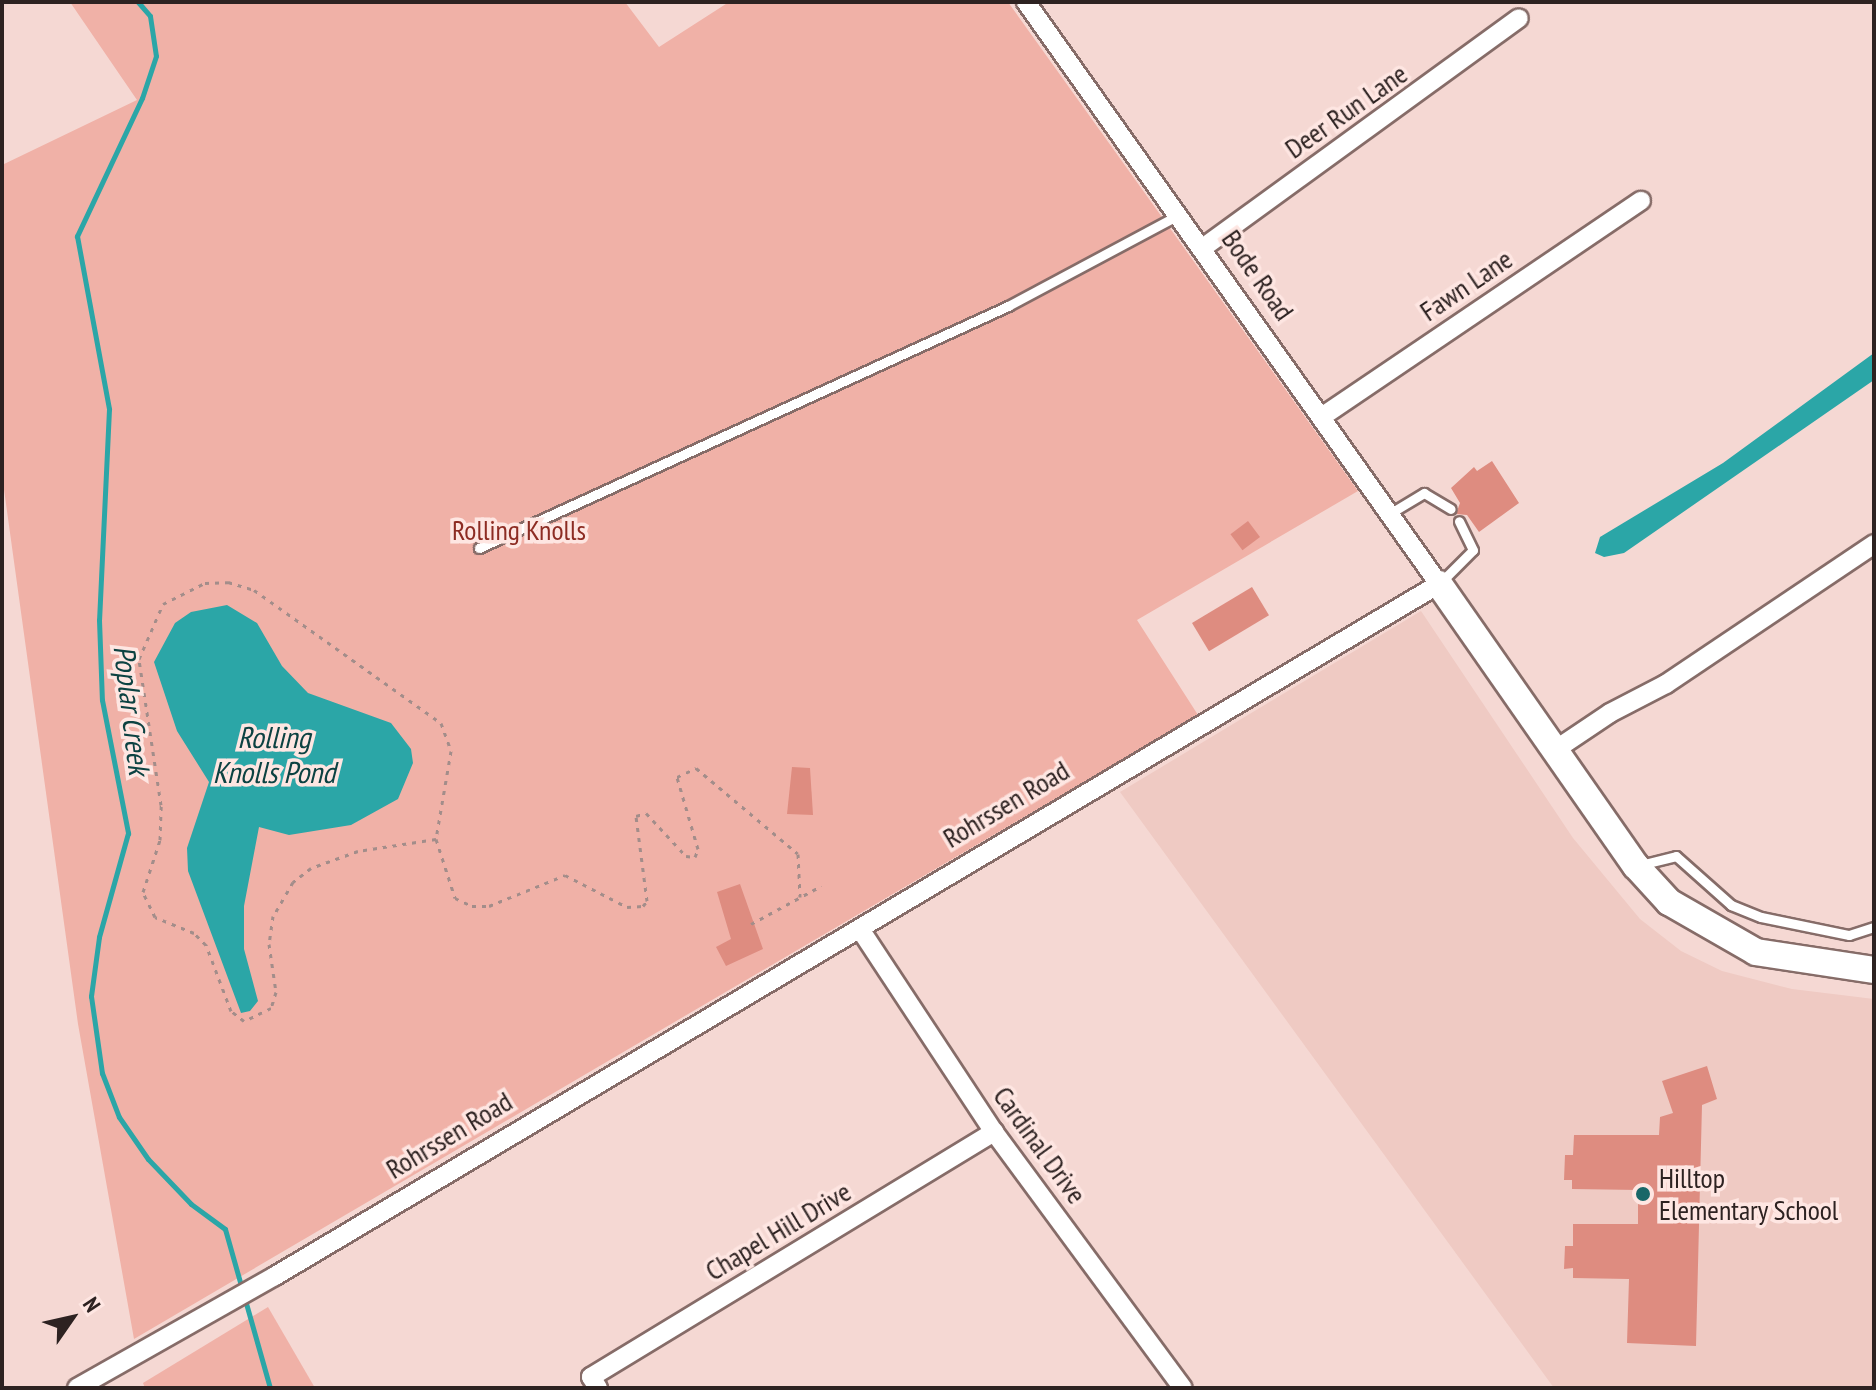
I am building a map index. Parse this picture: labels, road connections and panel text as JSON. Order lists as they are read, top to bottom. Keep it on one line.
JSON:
{"streets":{"street":["Deer Run Lane","Bode Road","Fawn Lane","Rohrssen Road","Cardinal Drive","Chapel Hill Drive"]},"crossings":[["Deer Run Lane","Bode Road"],["Bode Road","Fawn Lane"],["Bode Road","Rohrssen Road"],["Rohrssen Road","Cardinal Drive"],["Cardinal Drive","Chapel Hill Drive"]],"water":["Poplar Creek","Rolling Knolls Pond"],"parks":["Rolling Knolls"],"places":["Hilltop Elementary School"],"north":"top right"}
